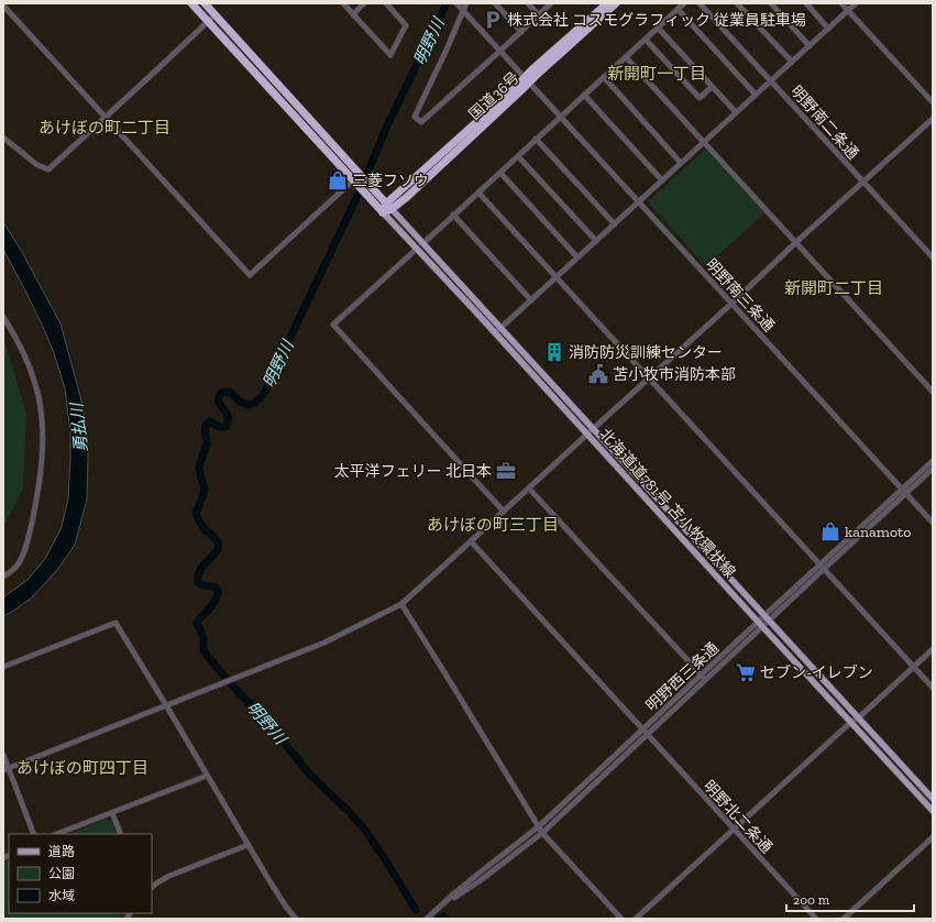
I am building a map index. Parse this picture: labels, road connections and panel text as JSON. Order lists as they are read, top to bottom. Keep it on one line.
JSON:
{"streets":{"highway":["国道36号"],"main road":["北海道道781号 苫小牧環状線"],"street":["明野南二条通","明野南三条通","明野西三条通","明野北二条通"]},"crossings":[["国道36号","明野南三条通"],["国道36号","北海道道781号 苫小牧環状線"],["明野南三条通","明野西三条通"],["北海道道781号 苫小牧環状線","明野西三条通"],["明野西三条通","明野北二条通"]],"districts":["新開町一丁目","あけぼの町二丁目","新開町二丁目","あけぼの町三丁目","あけぼの町四丁目"],"water":["明野川","勇払川"],"places":{"parking":["株式会社 コスモグラフィック 従業員駐車場"],"shop":["三菱フソウ","kanamoto"],"building":["消防防災訓練センター"],"public building":["苫小牧市消防本部"],"office":["太平洋フェリー 北日本"],"supermarket":["セブン-イレブン"]},"legend":["道路","公園","水域"],"scale_bar":"200 m"}
